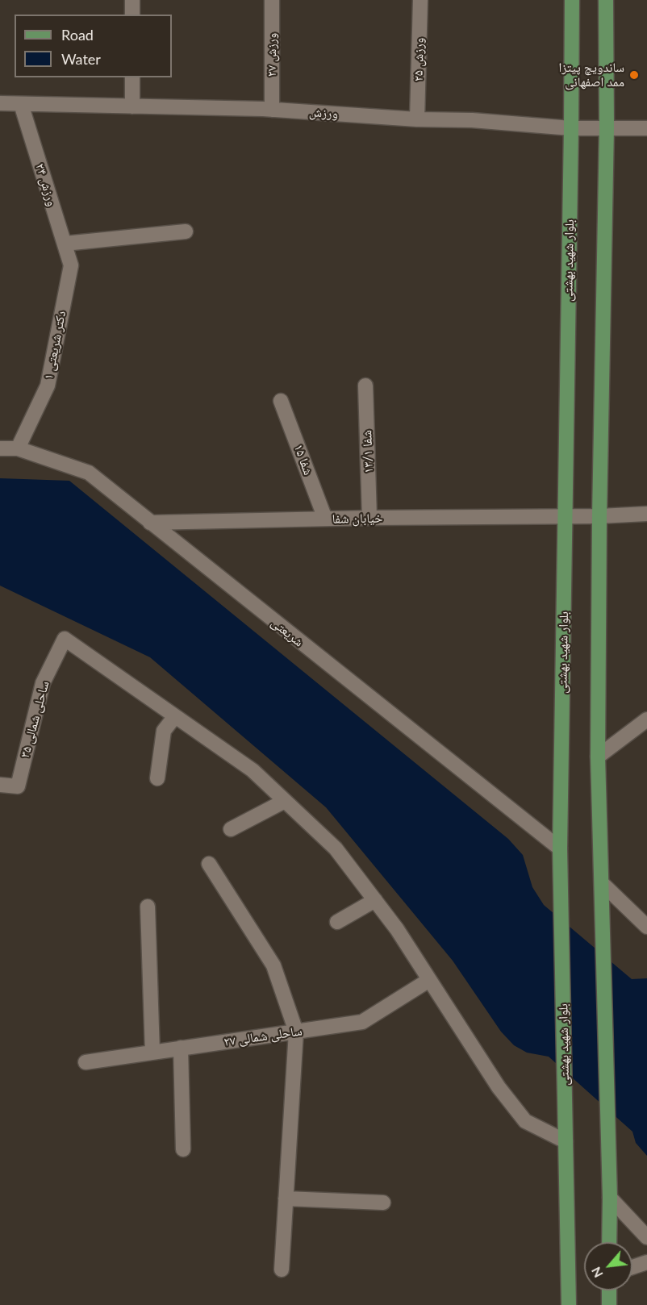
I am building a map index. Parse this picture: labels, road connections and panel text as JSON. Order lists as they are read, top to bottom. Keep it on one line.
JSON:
{"streets":{"main road":["بلوار شهید بهشتی"],"street":["ورزش ۲۷","ورزش ۲۵","ورزش","ورزش ۲۴","دکتر شریعتی ۱","شفا ۱۳/۱","شفا ۱۵","خیابان شفا","شریعتی","ساحلی شمالی ۳۵","ساحلی شمالی ۲۷"]},"crossings":[["ورزش ۲۷","ورزش"],["ورزش ۲۵","ورزش"],["ورزش","ورزش ۲۴"],["ورزش","بلوار شهید بهشتی"],["ورزش ۲۴","دکتر شریعتی ۱"],["بلوار شهید بهشتی","خیابان شفا"],["بلوار شهید بهشتی","شریعتی"],["دکتر شریعتی ۱","شریعتی"],["شفا ۱۳/۱","خیابان شفا"],["شفا ۱۵","خیابان شفا"],["خیابان شفا","شریعتی"]],"places":["ساندویچ پیتزا ممد اصفهانی"],"legend":["Road","Water"],"north":"bottom left"}
